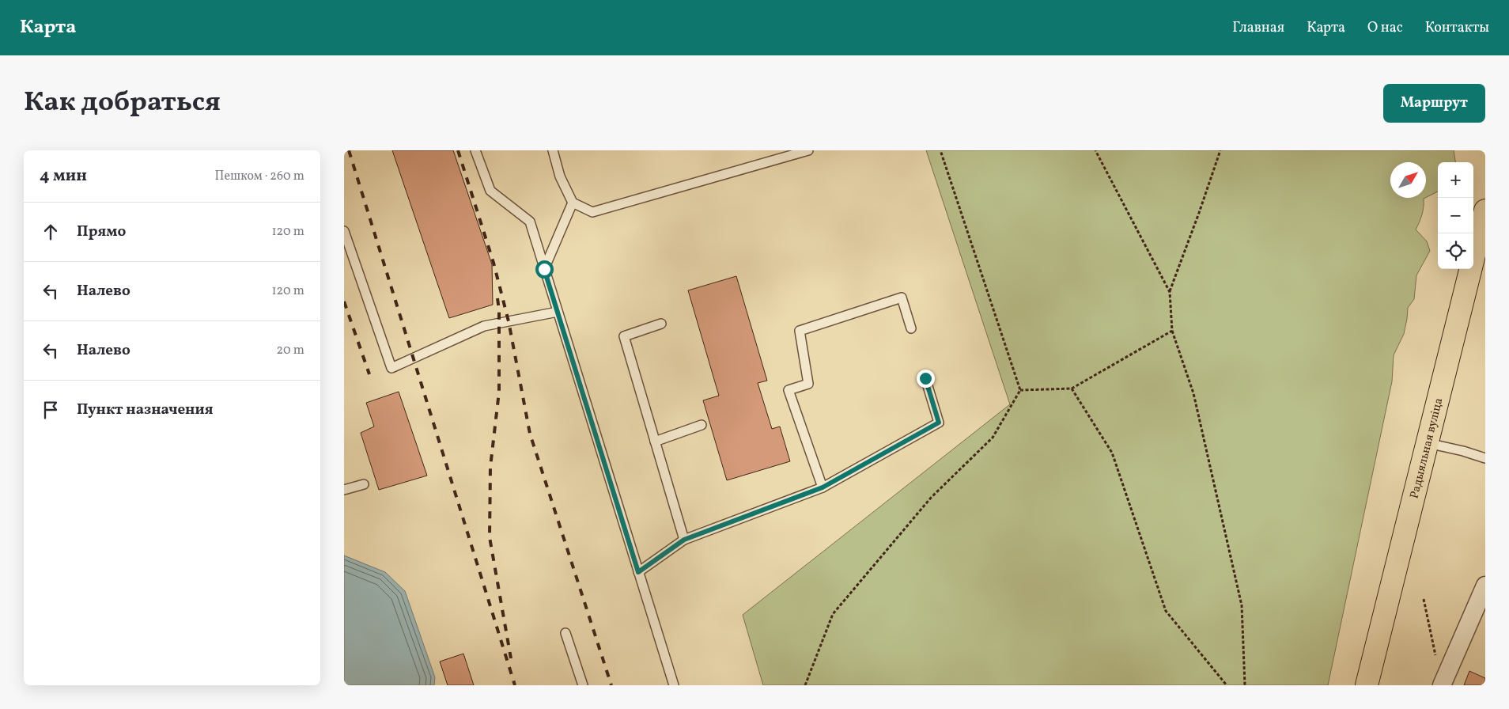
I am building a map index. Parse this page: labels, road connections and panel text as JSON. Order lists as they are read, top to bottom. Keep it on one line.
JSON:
{"streets":{"main road":["Радыяльная вуліца"]},"north":"top right","page":{"header":"Карта","nav":["Главная","Карта","О нас","Контакты"],"title":"Как добраться","buttons":"Маршрут","heading":["4 мин","Пешком · 260 m"],"map_buttons":["+","−"],"list":[["Прямо","120 m"],["Налево","120 m"],["Налево","20 m"],"Пункт назначения"]}}
